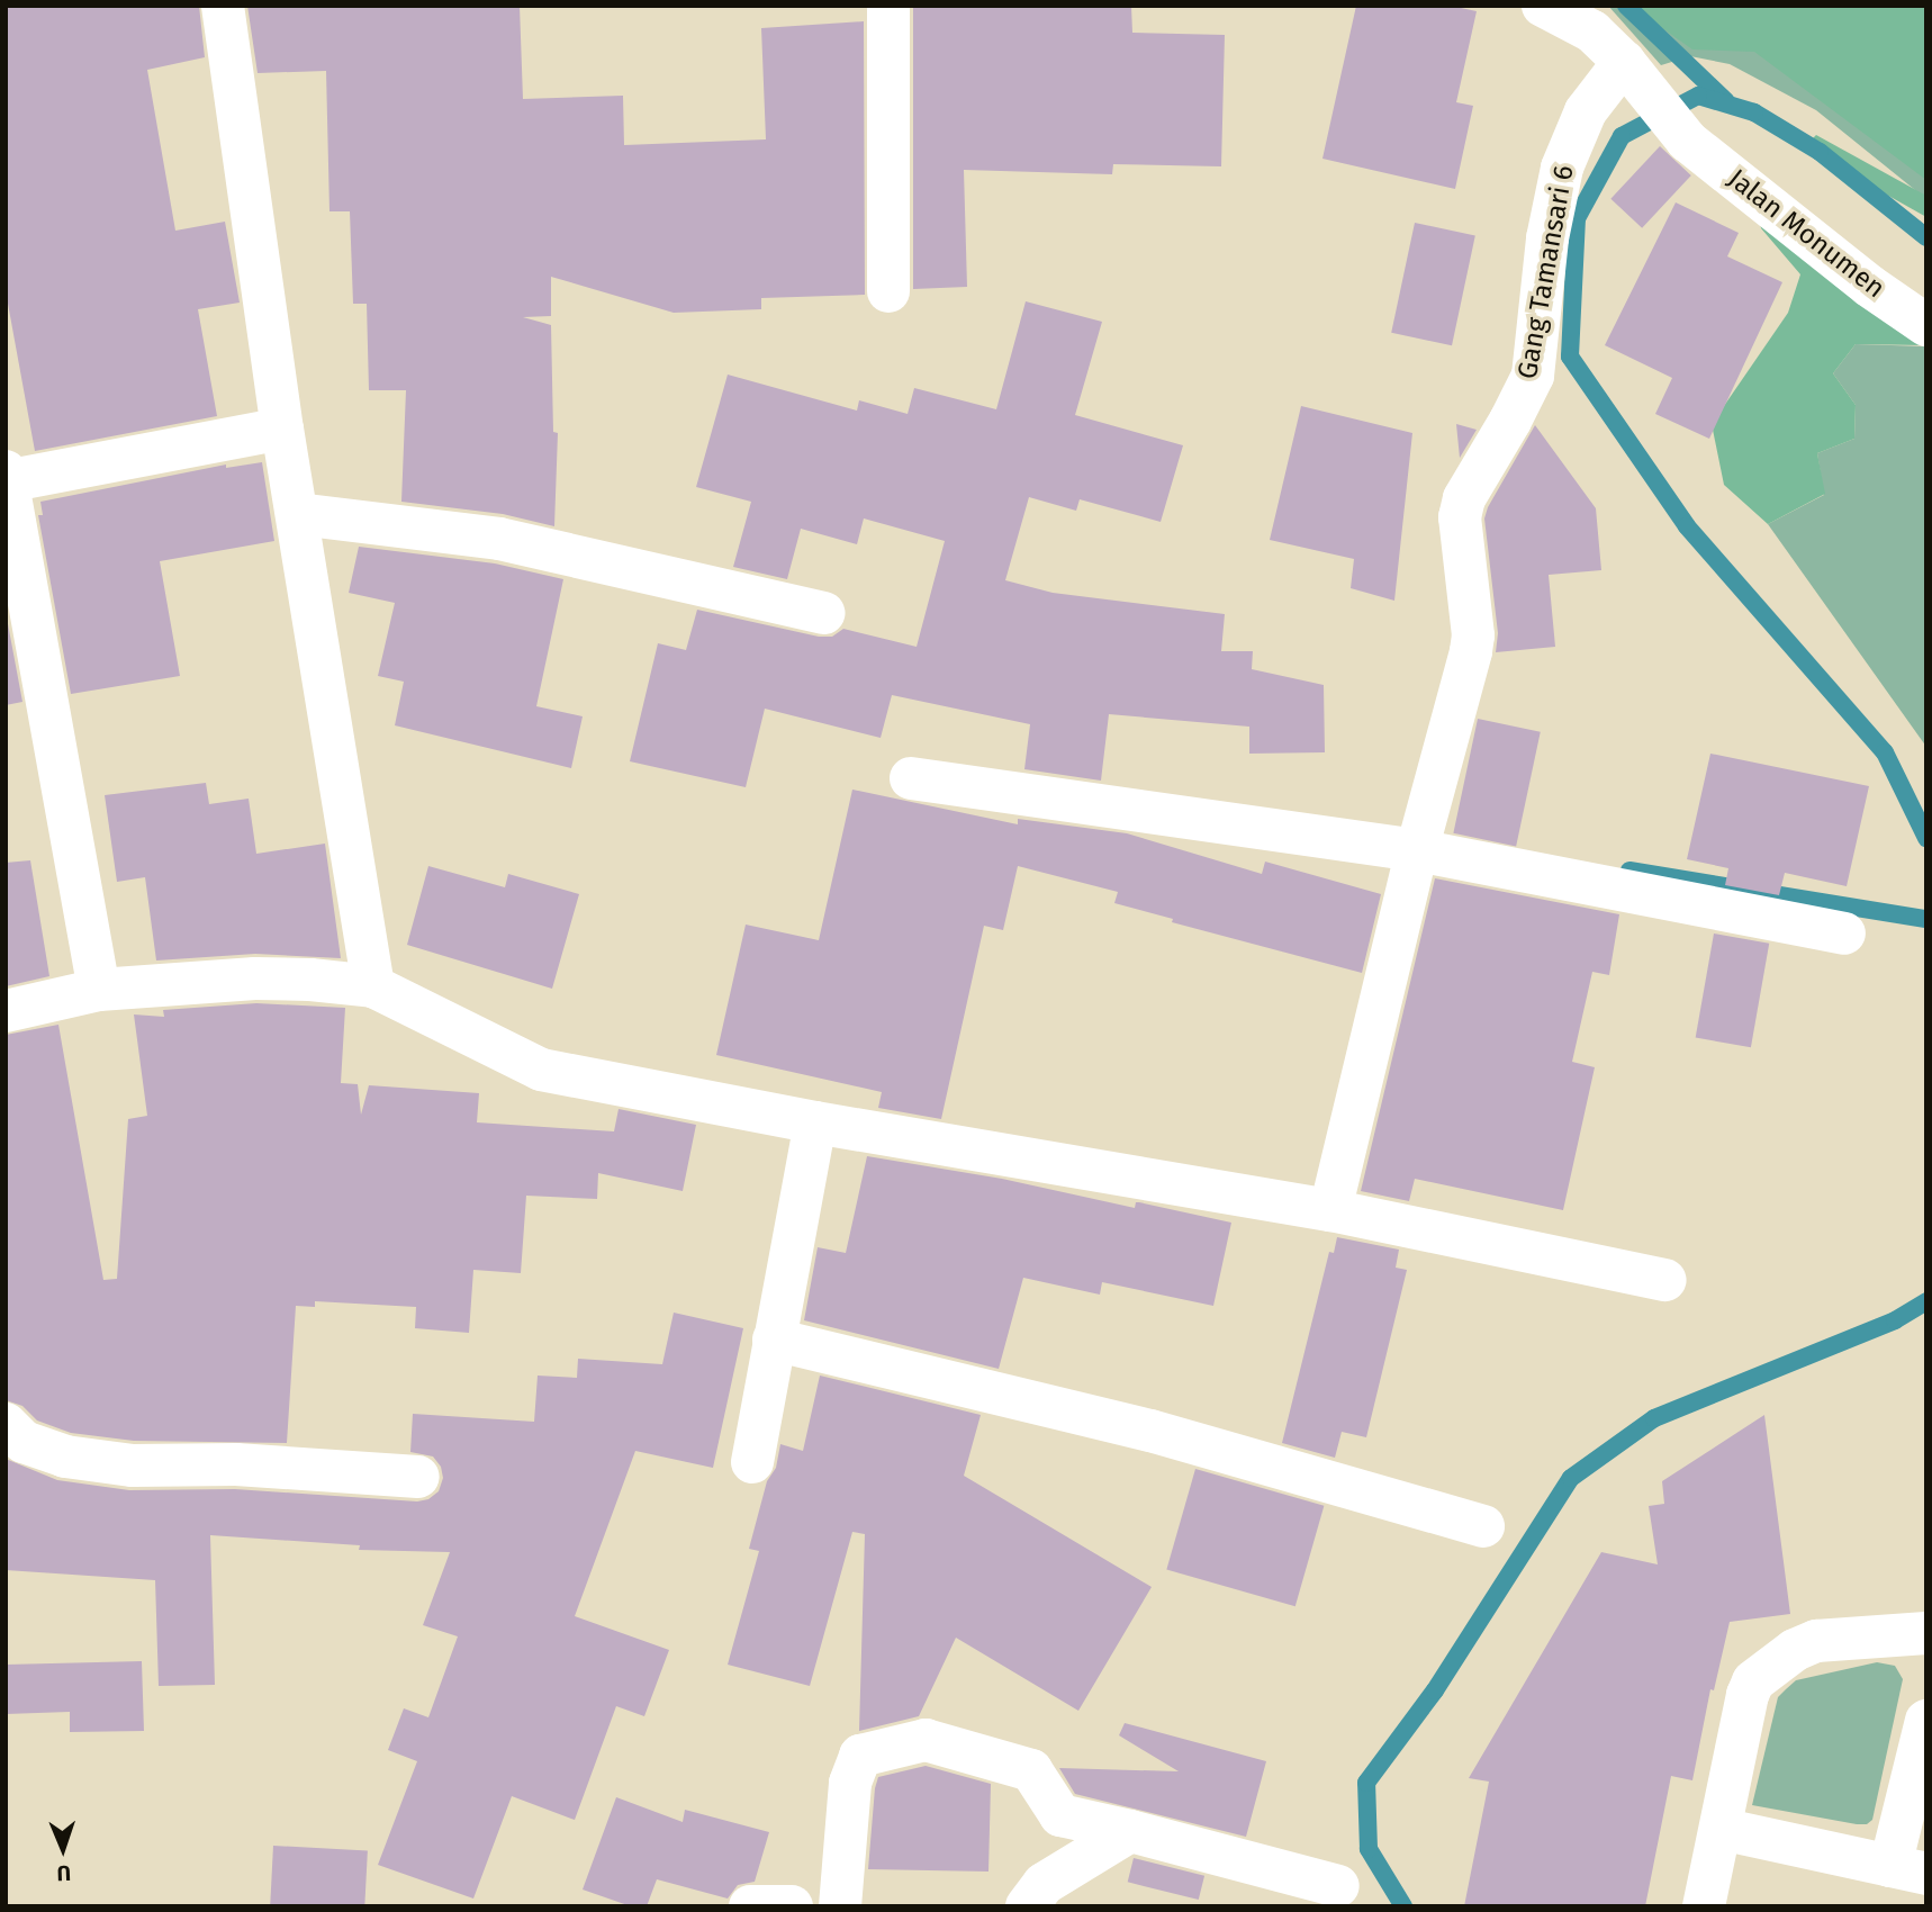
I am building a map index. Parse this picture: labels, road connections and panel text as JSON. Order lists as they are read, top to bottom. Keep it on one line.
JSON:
{"streets":{"street":["Jalan Monumen","Gang Tamansari 6"]},"crossings":[["Jalan Monumen","Gang Tamansari 6"]],"north":"bottom"}
